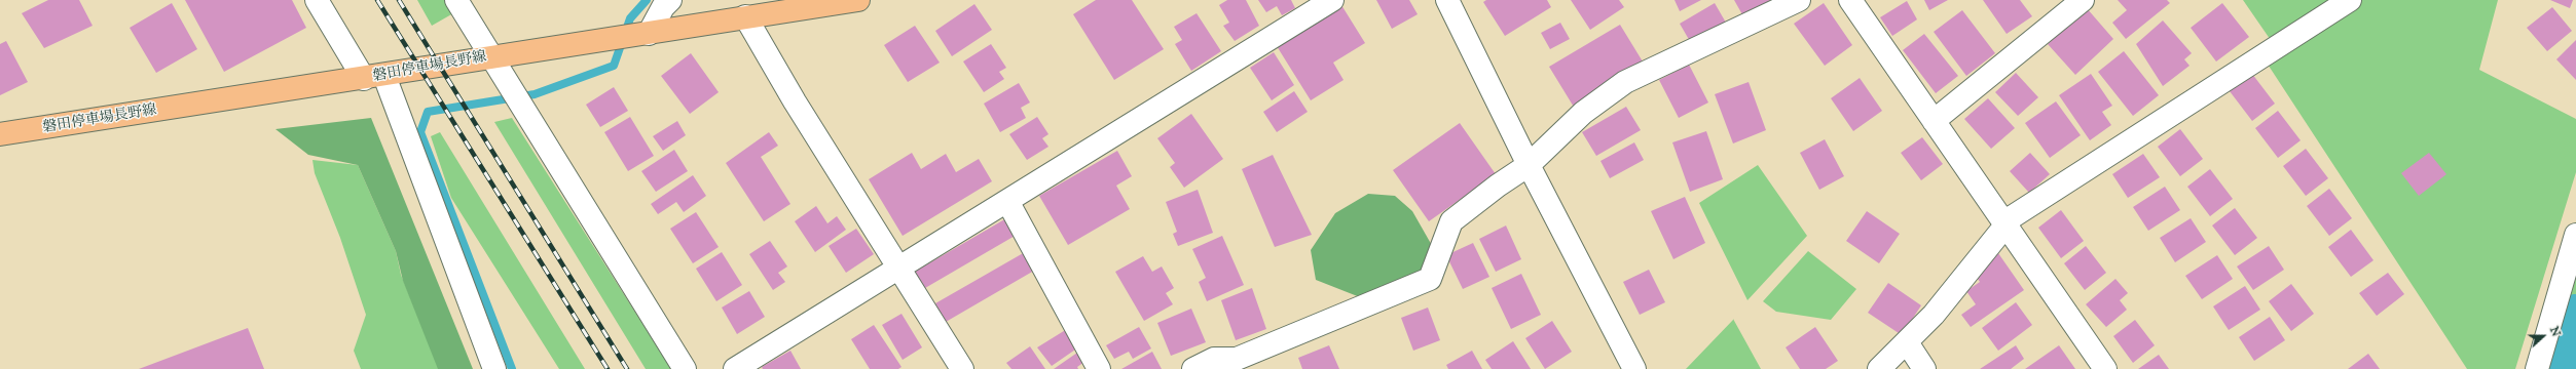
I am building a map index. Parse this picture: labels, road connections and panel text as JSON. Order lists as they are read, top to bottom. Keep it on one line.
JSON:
{"streets":{"main road":["磐田停車場長野線"]},"north":"right"}
